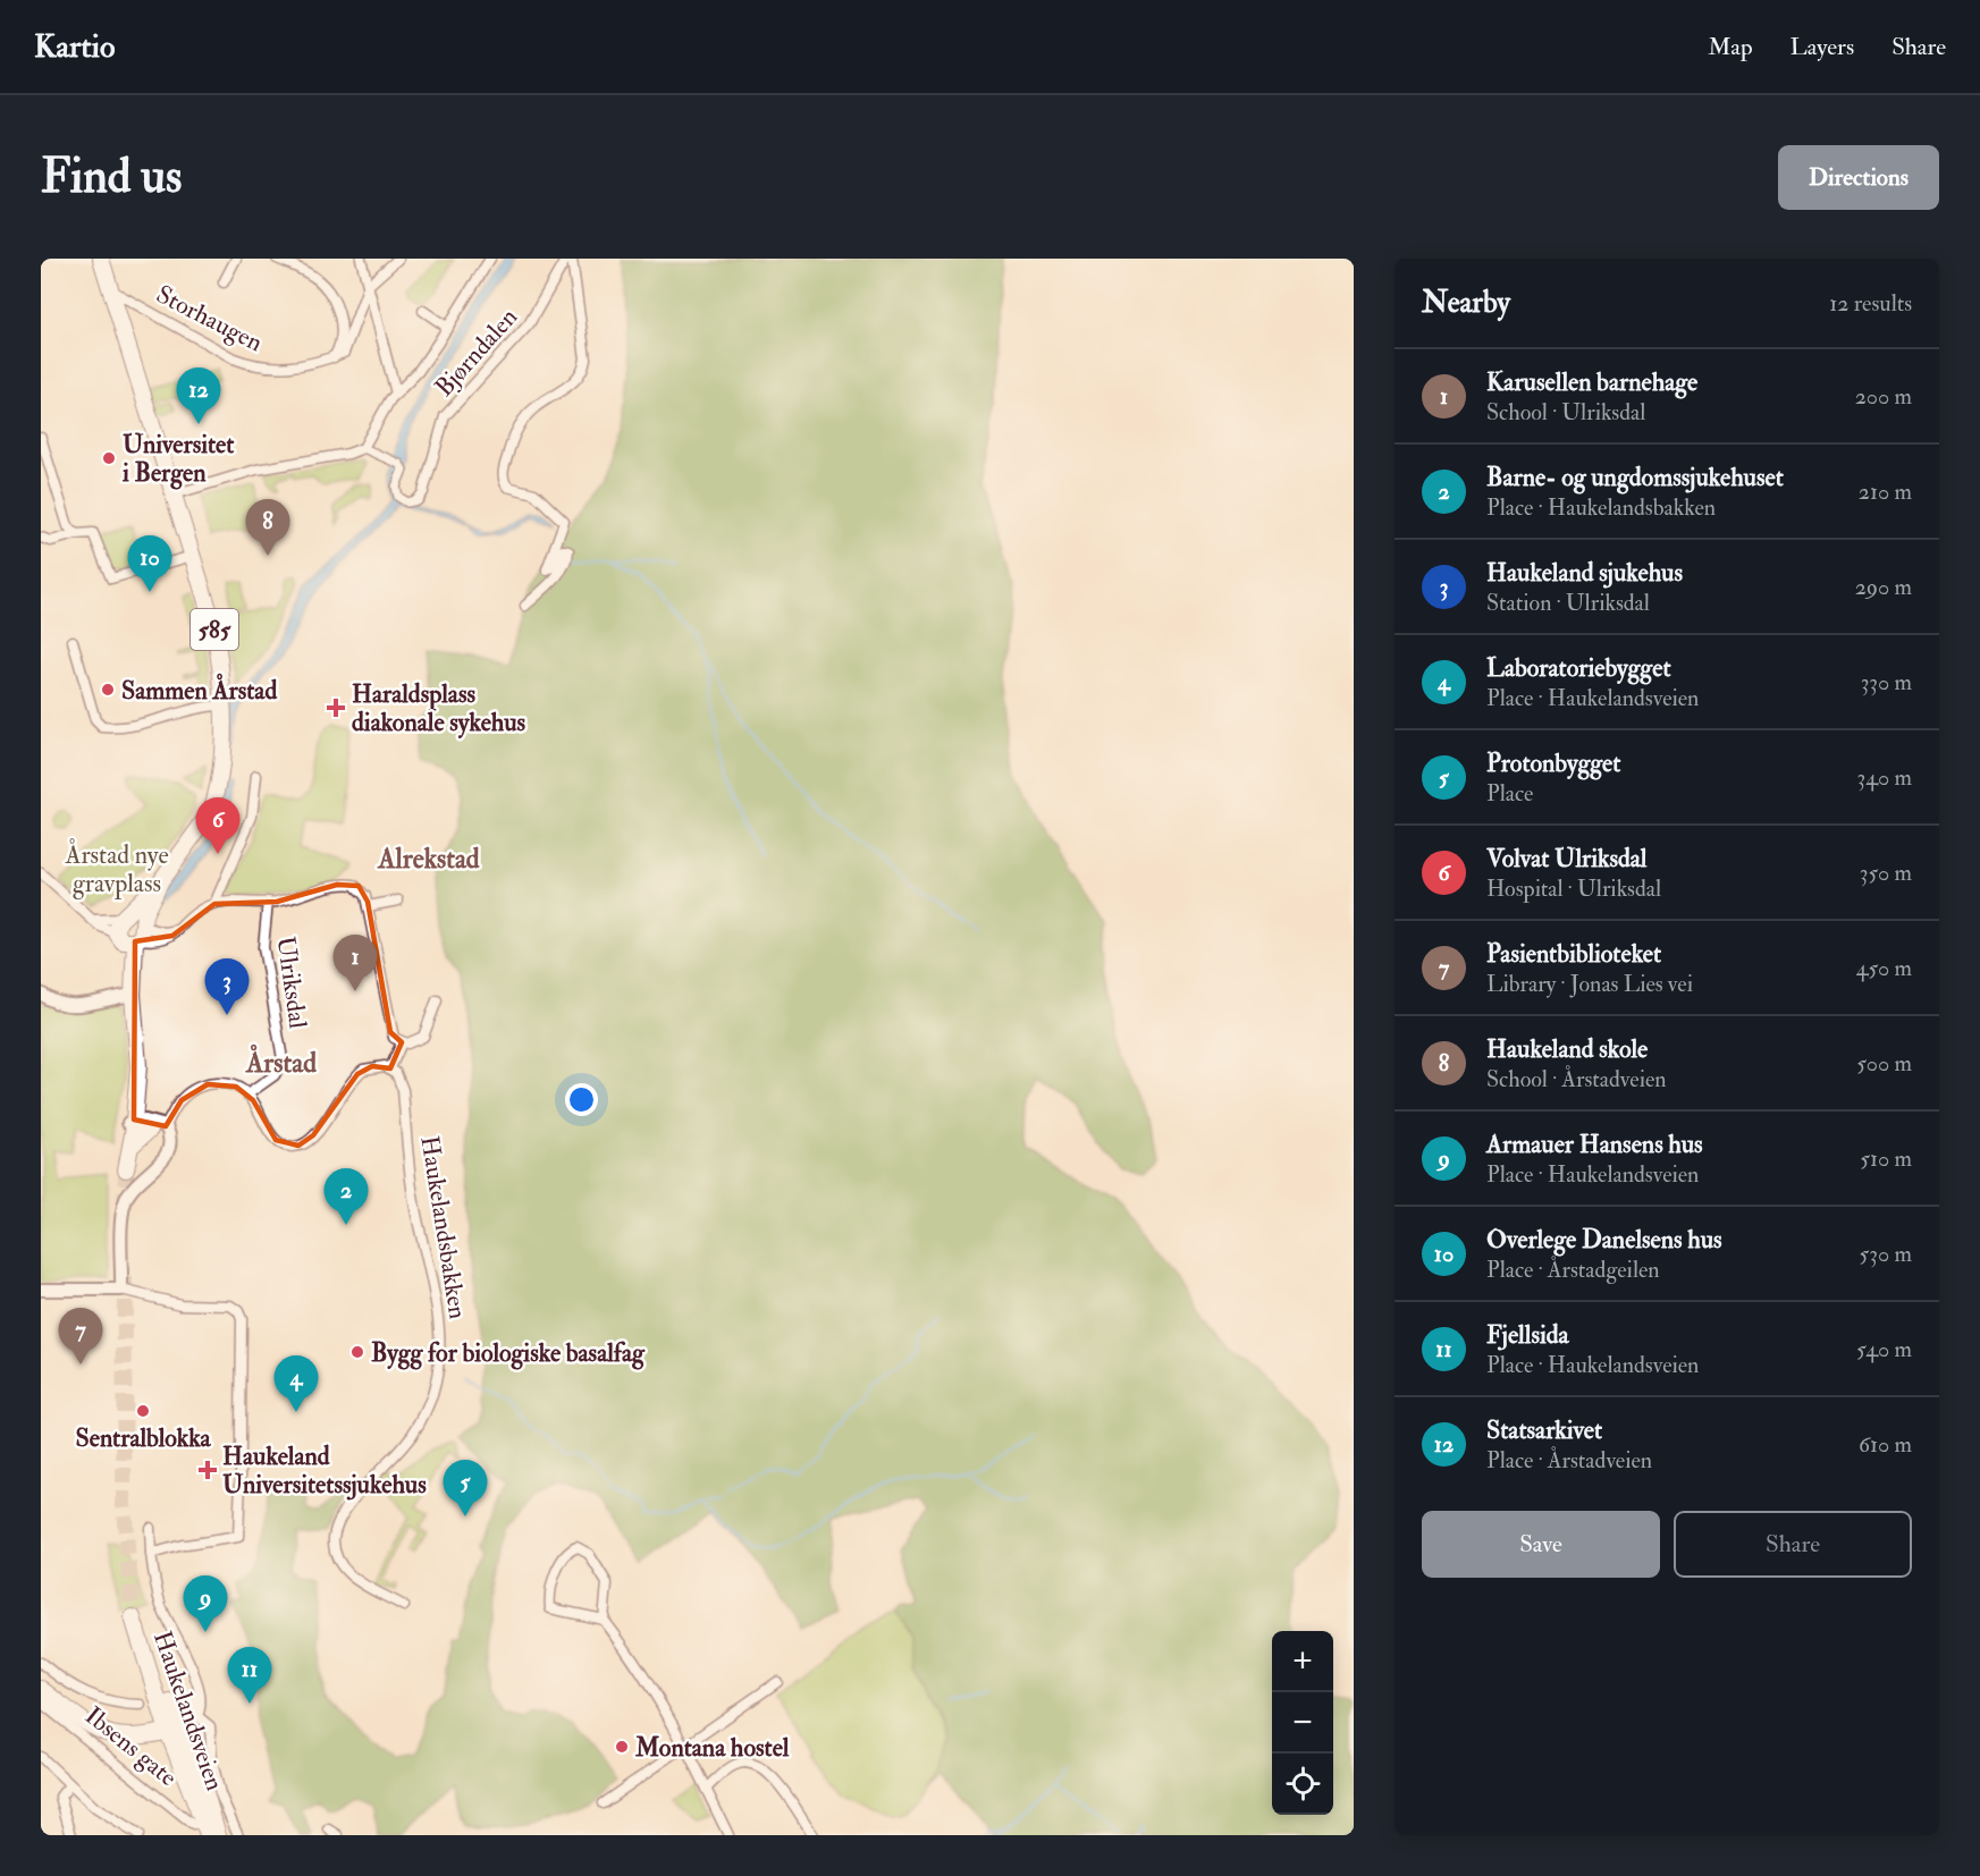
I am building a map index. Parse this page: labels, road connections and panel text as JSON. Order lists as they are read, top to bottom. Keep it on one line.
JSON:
{"streets":{"main road":["585","Haukelandsveien","Ibsens gate"],"street":["Storhaugen","Bjørndalen","Ulriksdal","Haukelandsbakken"]},"crossings":[["Storhaugen","585"],["Haukelandsveien","Ibsens gate"]],"districts":["Alrekstad","Årstad"],"parks":["Årstad nye gravplass"],"places":{"other":["Universitet i Bergen","Sammen Årstad","Bygg for biologiske basalfag","Sentralblokka","Montana hostel"],"health":["Haraldsplass diakonale sykehus","Haukeland Universitetssjukehus"]},"page":{"header":"Kartio","nav":["Map","Layers","Share"],"buttons":["Directions",["Save","Share"]],"title":"Find us","heading":["Nearby","12 results"],"list":[{"mark":"1","name":"Karusellen barnehage","note":"School · Ulriksdal","value":"200 m"},{"mark":"2","name":"Barne- og ungdomssjukehuset","note":"Place · Haukelandsbakken","value":"210 m"},{"mark":"3","name":"Haukeland sjukehus","note":"Station · Ulriksdal","value":"290 m"},{"mark":"4","name":"Laboratoriebygget","note":"Place · Haukelandsveien","value":"330 m"},{"mark":"5","name":"Protonbygget","note":"Place","value":"340 m"},{"mark":"6","name":"Volvat Ulriksdal","note":"Hospital · Ulriksdal","value":"350 m"},{"mark":"7","name":"Pasientbiblioteket","note":"Library · Jonas Lies vei","value":"450 m"},{"mark":"8","name":"Haukeland skole","note":"School · Årstadveien","value":"500 m"},{"mark":"9","name":"Armauer Hansens hus","note":"Place · Haukelandsveien","value":"510 m"},{"mark":"10","name":"Overlege Danelsens hus","note":"Place · Årstadgeilen","value":"530 m"},{"mark":"11","name":"Fjellsida","note":"Place · Haukelandsveien","value":"540 m"},{"mark":"12","name":"Statsarkivet","note":"Place · Årstadveien","value":"610 m"}],"pins":["12","8","10","6","1","3","2","7","4","5","9","11"],"map_buttons":["+","−"]}}
